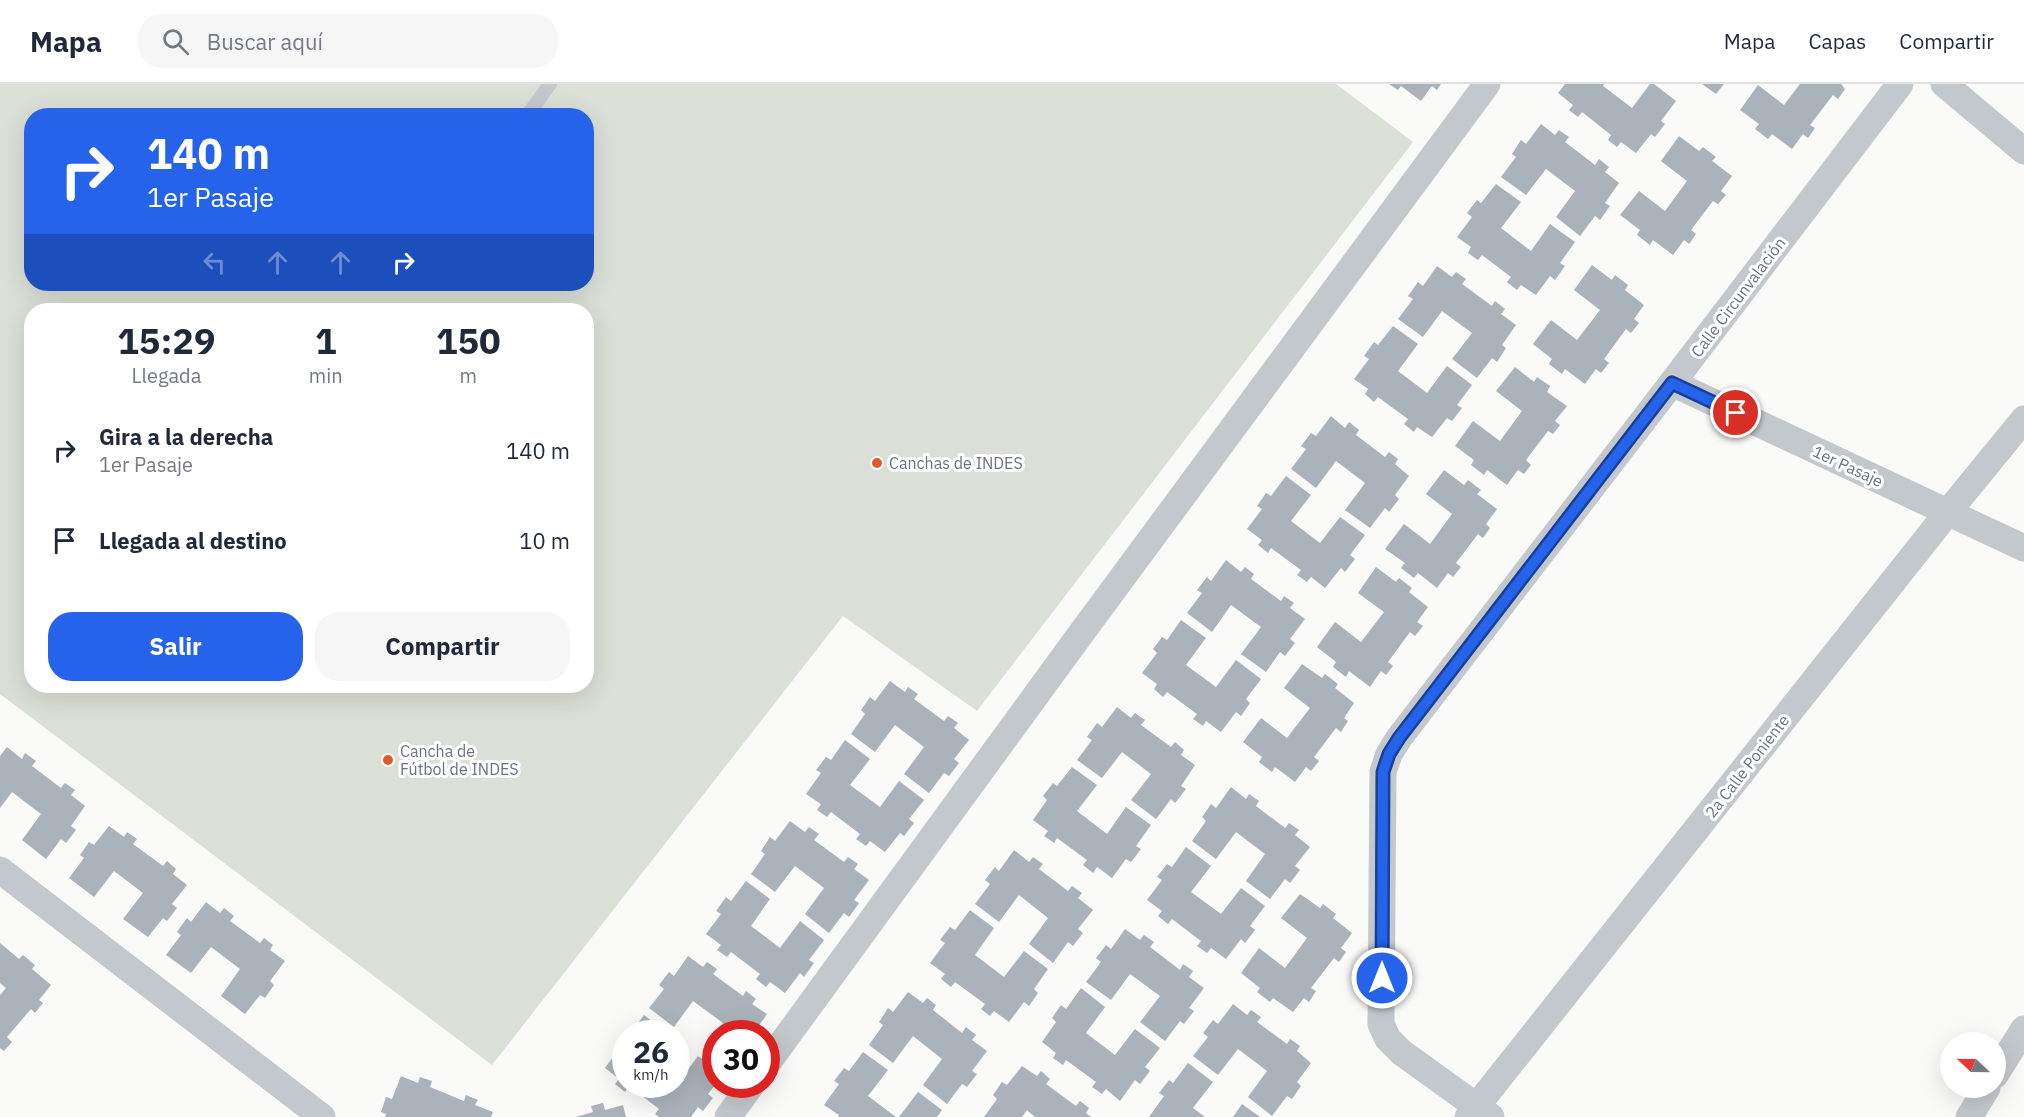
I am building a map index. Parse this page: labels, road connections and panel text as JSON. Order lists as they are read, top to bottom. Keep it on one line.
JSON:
{"streets":{"street":["Calle Circunvalación","1er Pasaje","2a Calle Poniente"]},"crossings":[["Calle Circunvalación","1er Pasaje"],["Calle Circunvalación","2a Calle Poniente"],["1er Pasaje","2a Calle Poniente"]],"places":["Canchas de INDES","Cancha de Fútbol de INDES"],"north":"left","page":{"header":"Mapa","search":"Buscar aquí","nav":["Mapa","Capas","Compartir"],"turn":["140 m","1er Pasaje"],"eta":["15:29","Llegada","1","min","150","m"],"list":[{"name":"Gira a la derecha","note":"1er Pasaje","value":"140 m"},{"name":"Llegada al destino","value":"10 m"}],"buttons":["Salir","Compartir"],"speed":"26 km/h","limit":"30"}}
